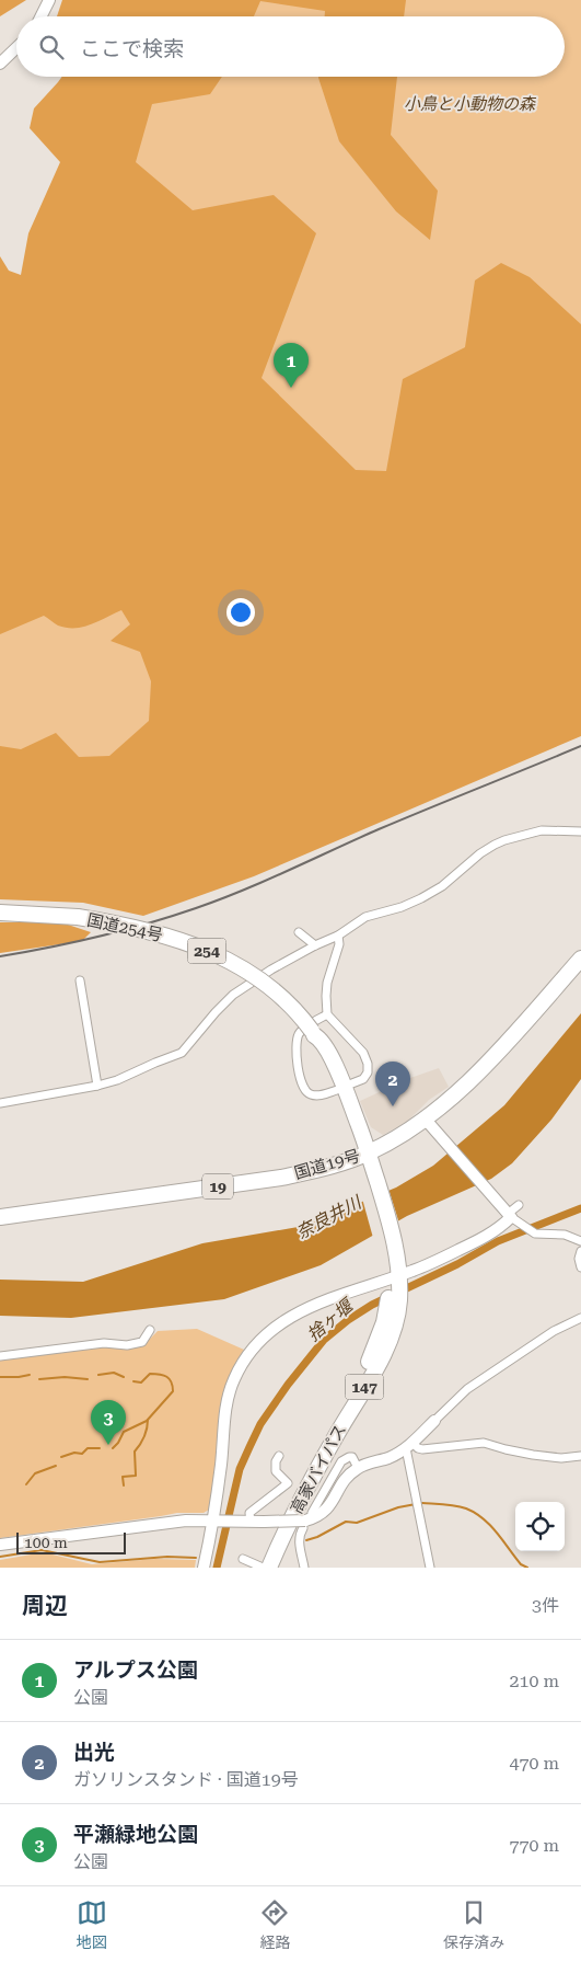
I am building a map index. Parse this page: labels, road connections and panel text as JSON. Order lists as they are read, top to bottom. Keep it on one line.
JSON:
{"streets":{"highway":["国道254号","254","国道19号","19","147","高家バイパス"]},"crossings":[["国道254号","国道19号"],["国道254号","高家バイパス"],["国道19号","高家バイパス"]],"water":["奈良井川","捨ヶ堰"],"parks":["小鳥と小動物の森"],"scale_bar":"100 m","page":{"search":"ここで検索","pins":["1","2","3"],"scale":"100 m","heading":["周辺","3件"],"list":[{"mark":"1","name":"アルプス公園","note":"公園","value":"210 m"},{"mark":"2","name":"出光","note":"ガソリンスタンド · 国道19号","value":"470 m"},{"mark":"3","name":"平瀬緑地公園","note":"公園","value":"770 m"}],"nav":["地図","経路","保存済み"]}}
